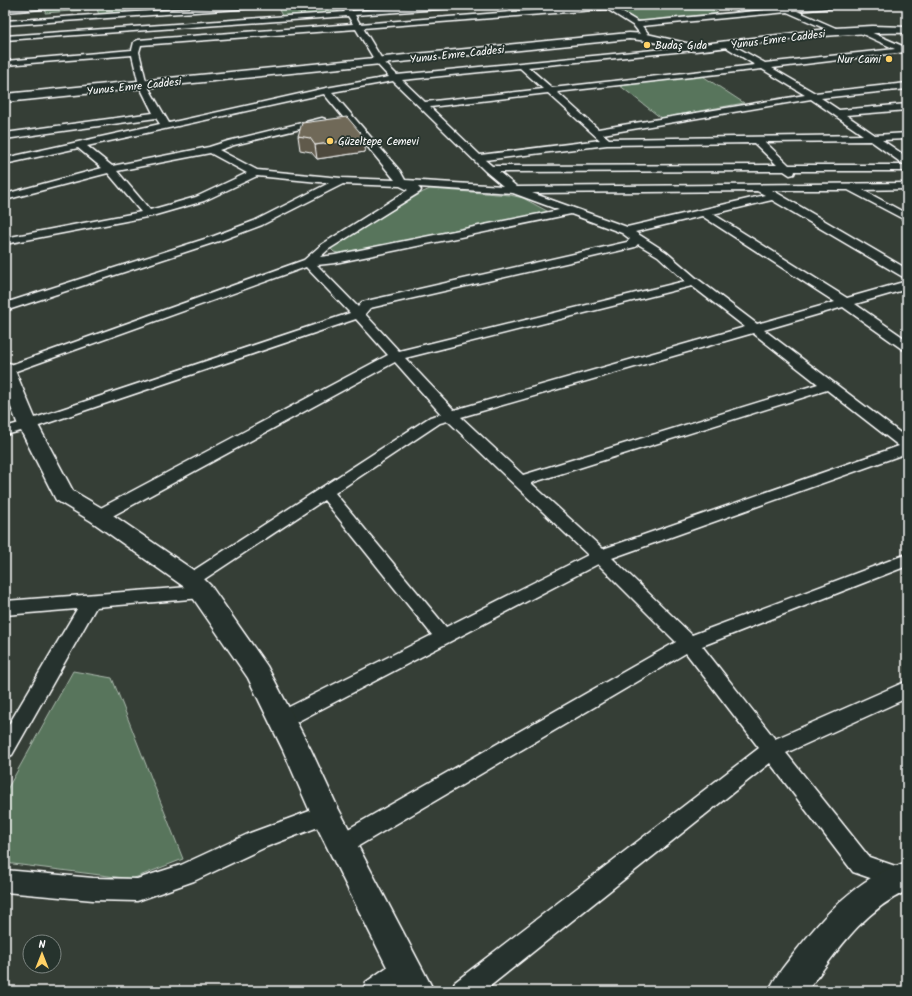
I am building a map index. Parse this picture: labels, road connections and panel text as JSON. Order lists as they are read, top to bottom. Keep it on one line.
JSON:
{"streets":{"street":["Yunus Emre Caddesi"]},"places":["Budaş Gıda","Nur Cami","Güzeltepe Cemevi"],"north":"top"}
